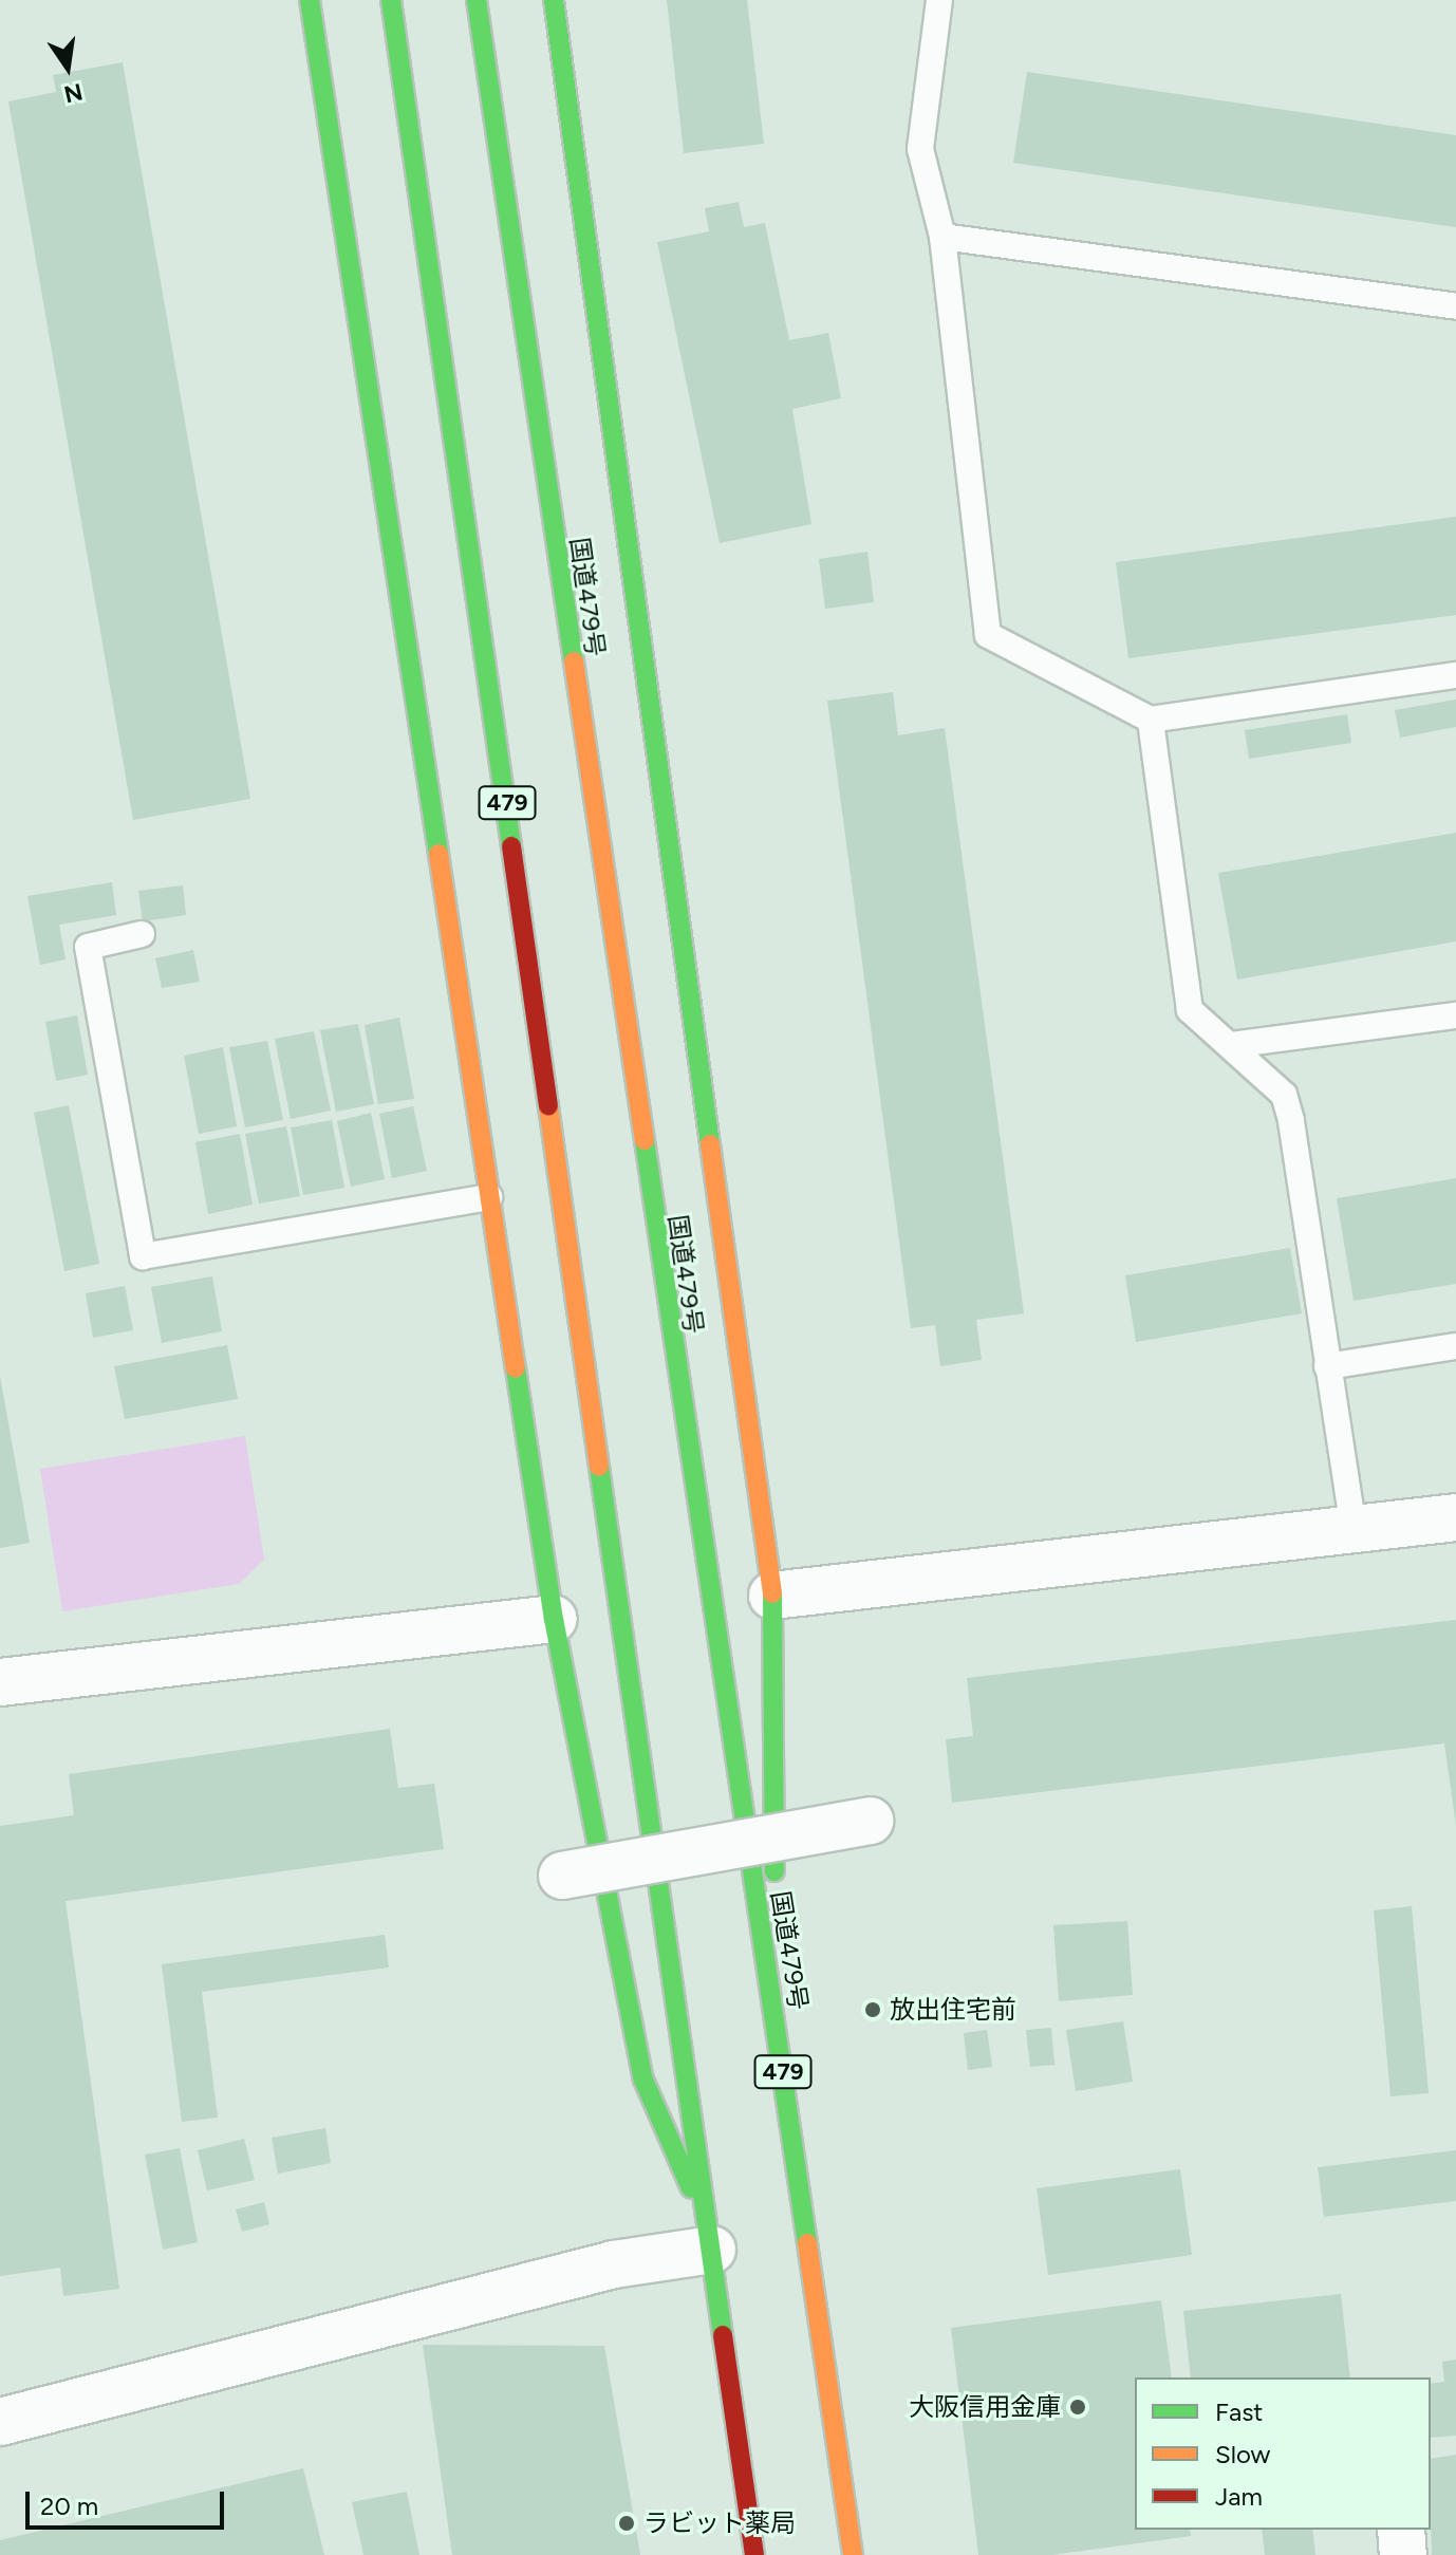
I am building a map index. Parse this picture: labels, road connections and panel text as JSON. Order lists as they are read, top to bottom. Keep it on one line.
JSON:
{"streets":{"highway":["国道479号","479"]},"places":["放出住宅前","大阪信用金庫","ラビット薬局"],"legend":["Fast","Slow","Jam"],"scale_bar":"20 m","north":"bottom"}
